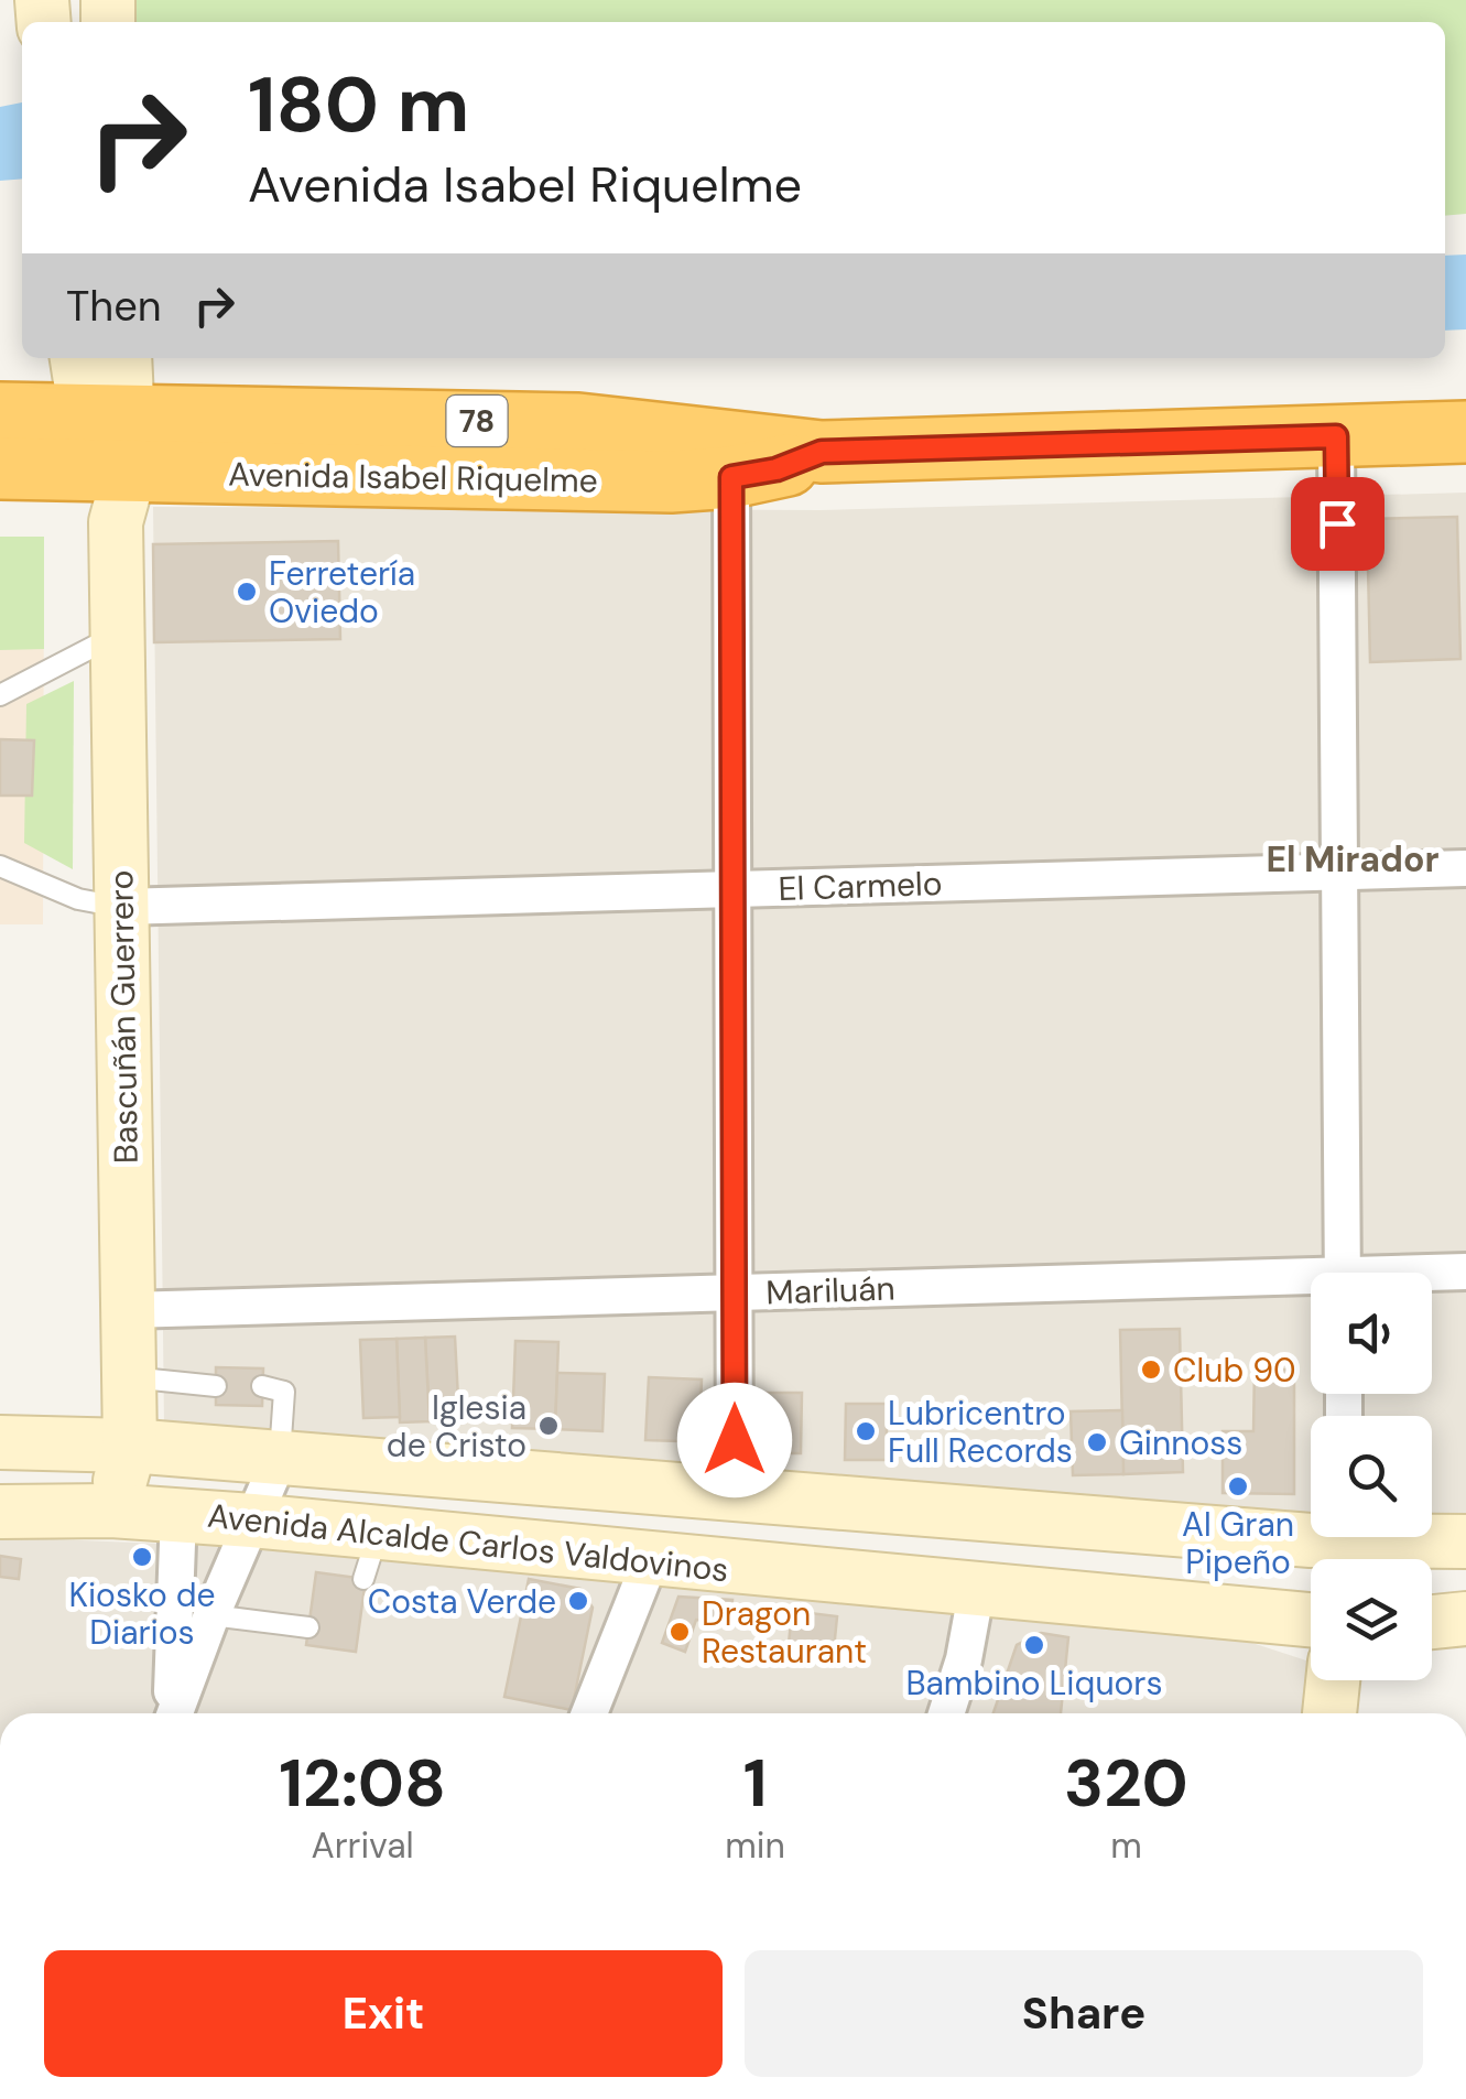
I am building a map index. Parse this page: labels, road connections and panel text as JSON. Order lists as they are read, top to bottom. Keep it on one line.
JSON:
{"streets":{"highway":["78","Avenida Isabel Riquelme"],"main road":["Bascuñán Guerrero","Avenida Alcalde Carlos Valdovinos"],"street":["El Carmelo","Mariluán"]},"crossings":[["Avenida Isabel Riquelme","Bascuñán Guerrero"],["El Carmelo","Bascuñán Guerrero"],["Bascuñán Guerrero","Mariluán"],["Bascuñán Guerrero","Avenida Alcalde Carlos Valdovinos"]],"districts":["El Mirador"],"places":["Ferretería Oviedo","Club 90","Iglesia de Cristo","Lubricentro Full Records","Ginnoss","Al Gran Pipeño","Kiosko de Diarios","Costa Verde","Dragon Restaurant","Bambino Liquors"],"page":{"turn":["180 m","Avenida Isabel Riquelme"],"then":"Then","eta":["12:08","Arrival","1","min","320","m"],"buttons":["Exit","Share"]}}
